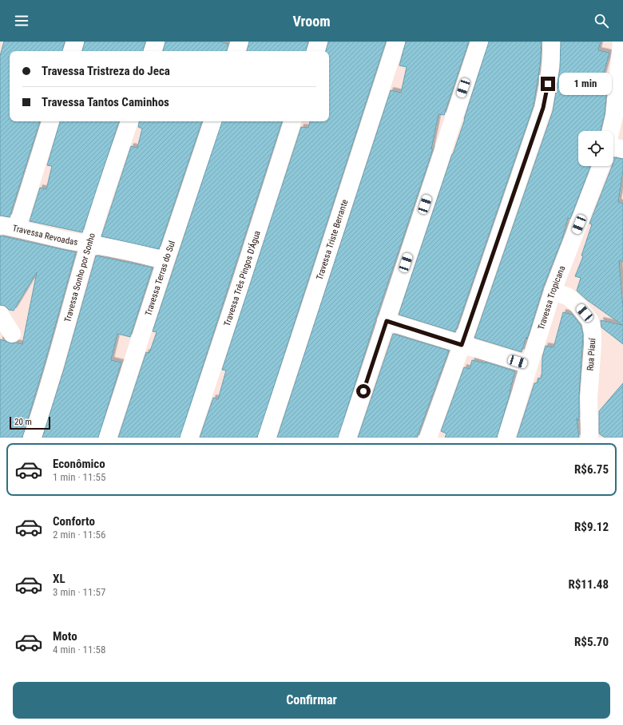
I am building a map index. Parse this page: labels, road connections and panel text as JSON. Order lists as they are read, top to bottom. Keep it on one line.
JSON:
{"streets":{"street":["Travessa Revoadas","Travessa Triste Berrante","Travessa Sonho por Sonho","Travessa Terras do Sul","Travessa Três Pingos D'Água","Travessa Tropicana","Rua Piauí"]},"crossings":[["Travessa Revoadas","Travessa Sonho por Sonho"],["Travessa Revoadas","Travessa Terras do Sul"],["Travessa Tropicana","Rua Piauí"]],"scale_bar":"20 m","page":{"header":"Vroom","banner":["Travessa Tristreza do Jeca","Travessa Tantos Caminhos"],"bubble":"1 min","scale":"20 m","list":[{"name":"Econômico","note":"1 min · 11:55","value":"R$6.75"},{"name":"Conforto","note":"2 min · 11:56","value":"R$9.12"},{"name":"XL","note":"3 min · 11:57","value":"R$11.48"},{"name":"Moto","note":"4 min · 11:58","value":"R$5.70"}],"buttons":"Confirmar"}}
